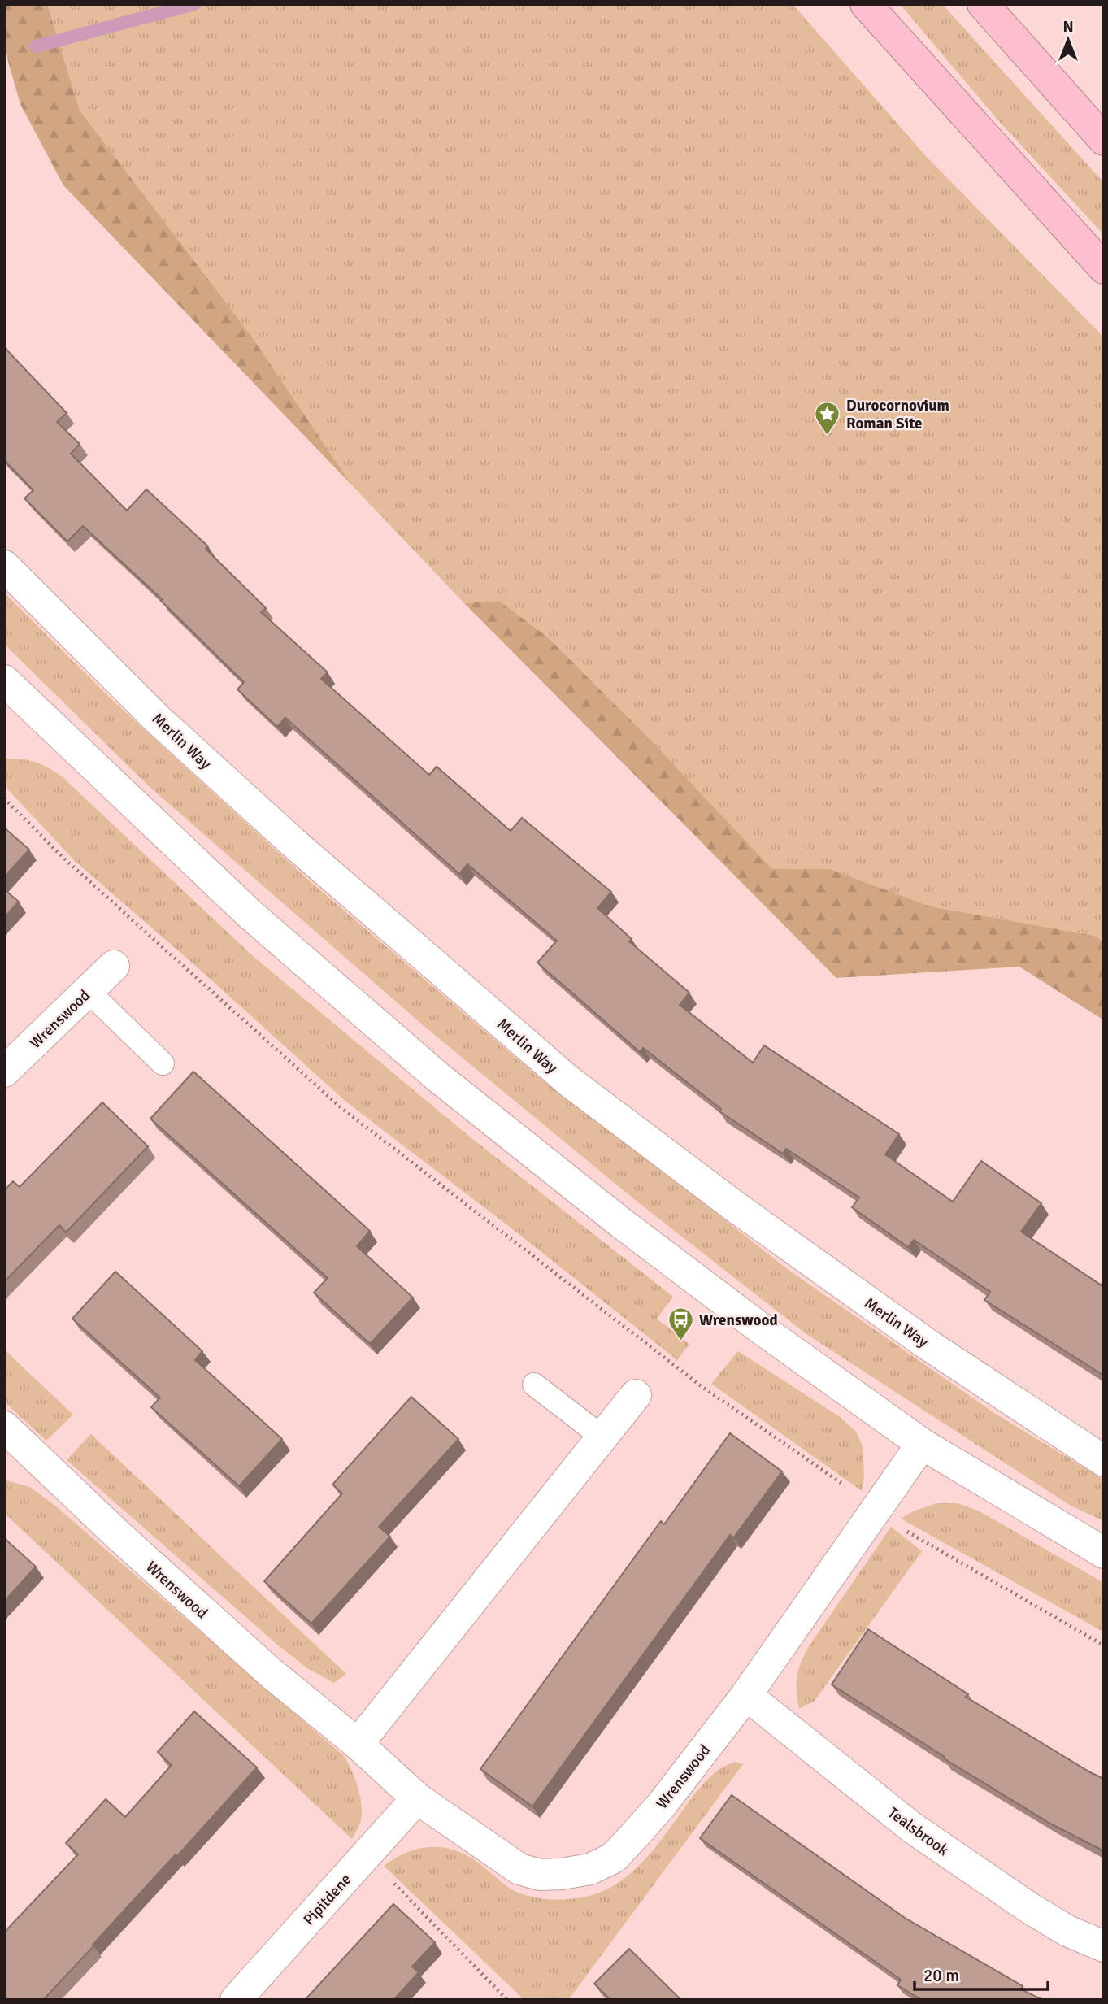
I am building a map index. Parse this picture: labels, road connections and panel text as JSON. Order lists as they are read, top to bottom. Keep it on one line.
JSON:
{"streets":{"street":["Merlin Way","Wrenswood","Tealsbrook","Pipitdene"]},"crossings":[["Wrenswood","Tealsbrook"],["Wrenswood","Pipitdene"]],"places":{"place":["Durocornovium Roman Site"],"bus stop":["Wrenswood"]},"scale_bar":"20 m","north":"top"}
